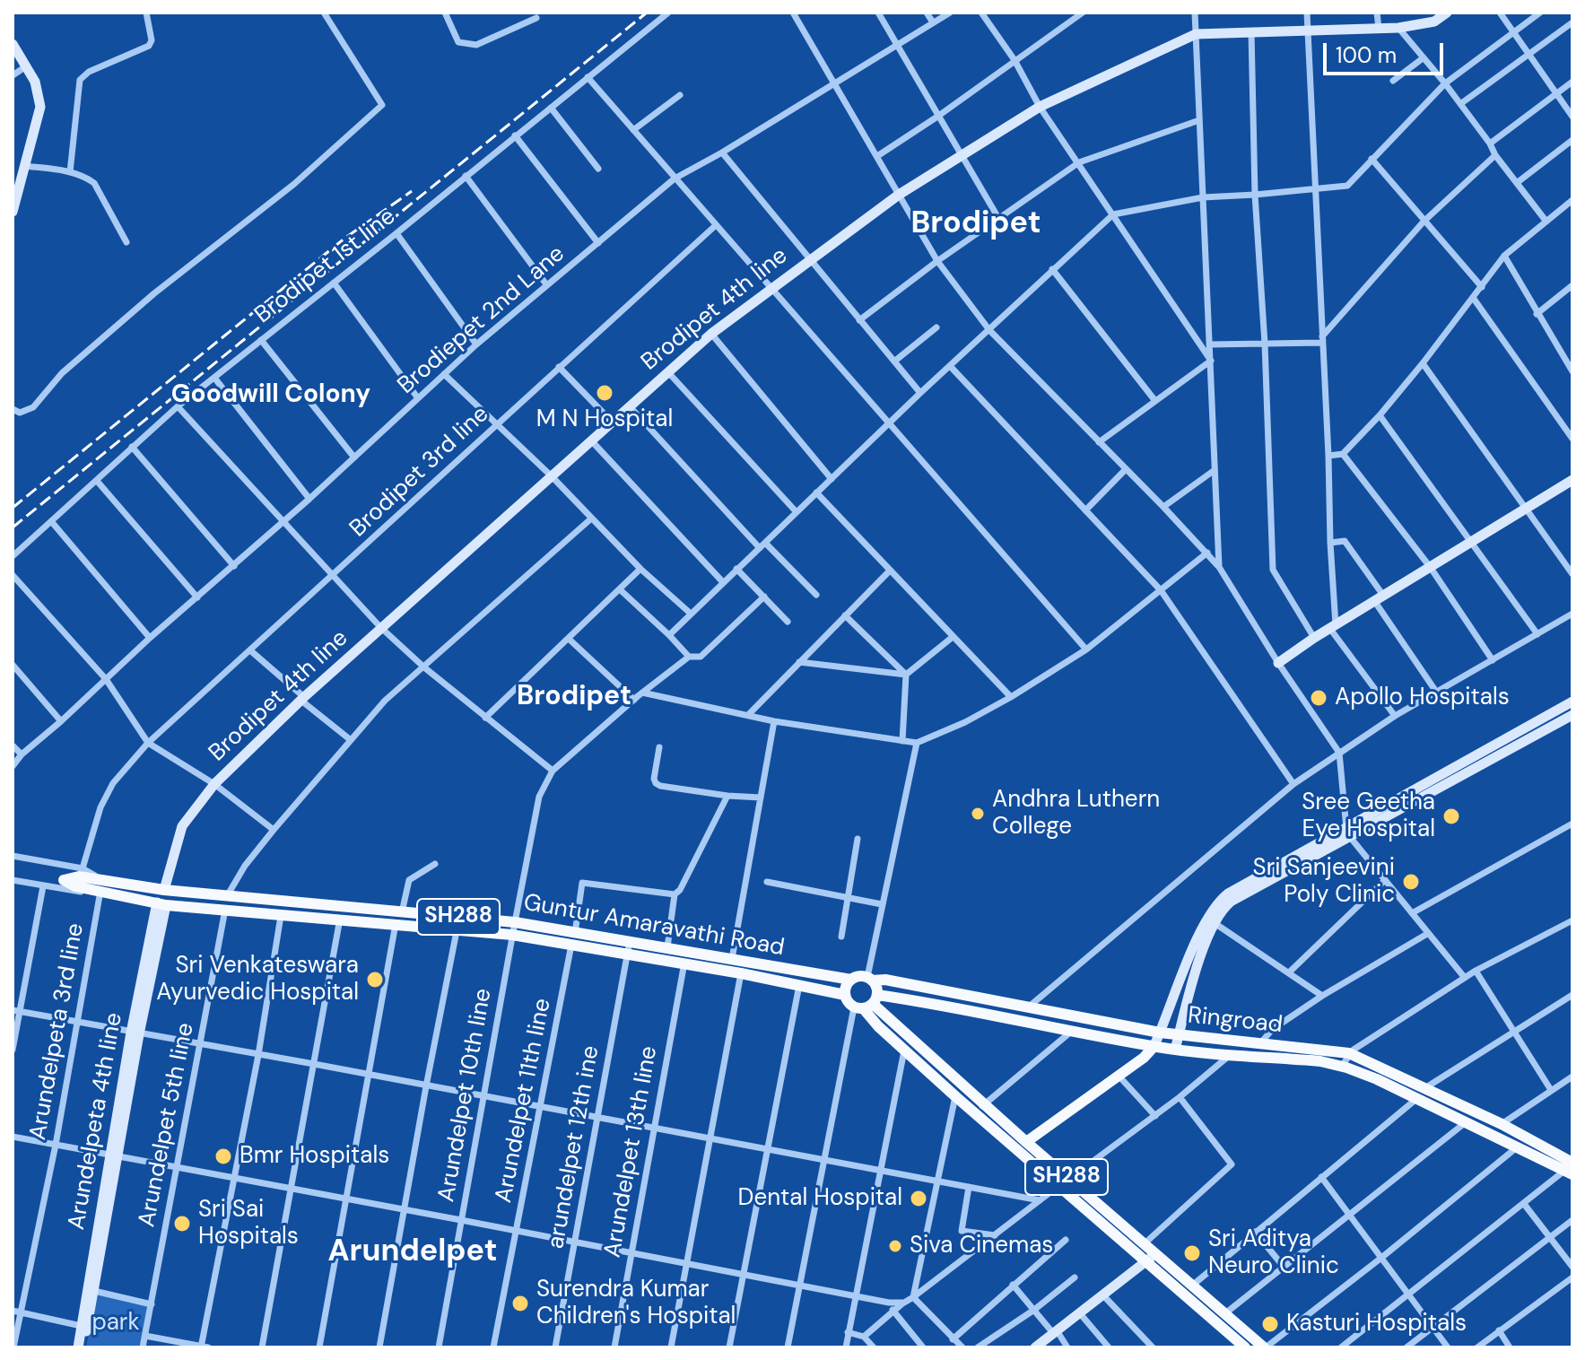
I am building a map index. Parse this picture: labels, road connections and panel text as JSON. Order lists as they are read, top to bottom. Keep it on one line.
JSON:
{"streets":{"main road":["SH288","Guntur Amaravathi Road","Ringroad"],"street":["Brodipet 1st line","Brodipet 4th line","Brodiepet 2nd Lane","Brodipet 3rd line","Arundelpeta 3rd line","Arundelpet 10th line","Arundelpet 11th line","Arundelpeta 4th line","Arundelpet 5th line","arundelpet 12th ine","Arundelpet 13th line"]},"crossings":[["Brodipet 4th line","Guntur Amaravathi Road"],["SH288","Guntur Amaravathi Road"],["SH288","Ringroad"],["SH288","Arundelpeta 3rd line"],["SH288","Arundelpet 10th line"],["SH288","Arundelpet 11th line"],["SH288","Arundelpeta 4th line"],["SH288","Arundelpet 5th line"],["SH288","arundelpet 12th ine"],["SH288","Arundelpet 13th line"],["Guntur Amaravathi Road","Arundelpeta 3rd line"],["Guntur Amaravathi Road","Arundelpet 10th line"],["Guntur Amaravathi Road","arundelpet 12th ine"]],"districts":["Brodipet","Goodwill Colony","Brodipet","Arundelpet"],"parks":["park"],"places":["M N Hospital","Apollo Hospitals","Andhra Luthern College","Sree Geetha Eye Hospital","Sri Sanjeevini Poly Clinic","Sri Venkateswara Ayurvedic Hospital","Bmr Hospitals","Dental Hospital","Sri Sai Hospitals","Siva Cinemas","Sri Aditya Neuro Clinic","Surendra Kumar Children's Hospital","Kasturi Hospitals"],"scale_bar":"100 m"}
